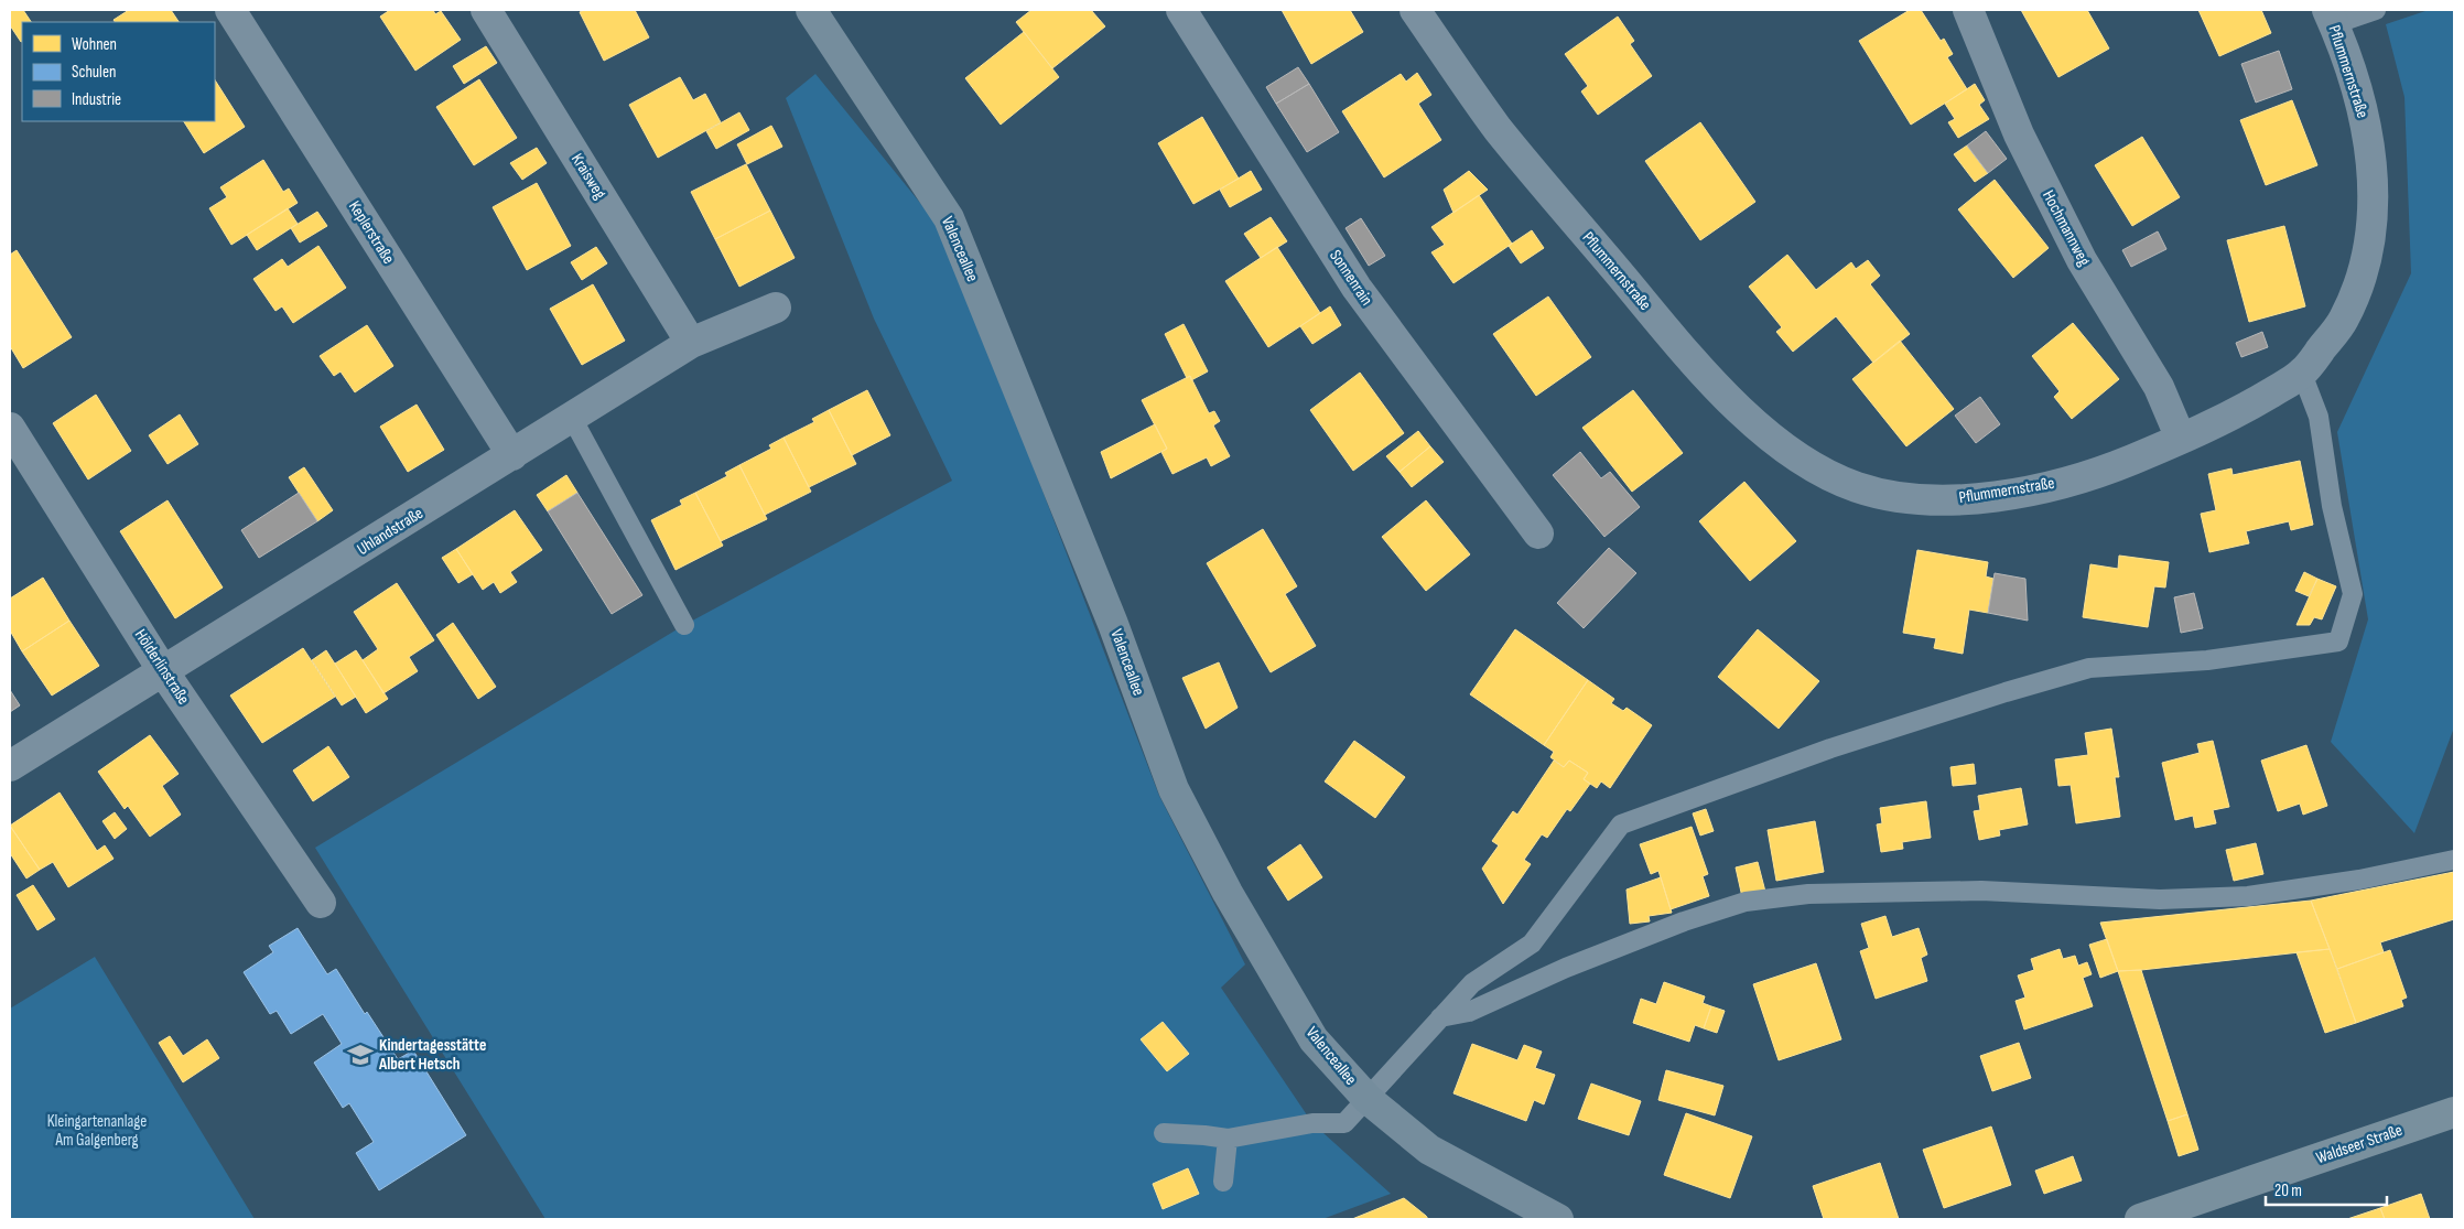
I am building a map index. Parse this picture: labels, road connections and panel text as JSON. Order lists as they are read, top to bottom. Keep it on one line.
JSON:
{"streets":{"main road":["Waldseer Straße"],"street":["Pflummernstraße","Kraisweg","Hochmannweg","Keplerstraße","Valenceallee","Sonnenrain","Uhlandstraße","Hölderlinstraße"]},"crossings":[["Pflummernstraße","Hochmannweg"],["Kraisweg","Uhlandstraße"],["Keplerstraße","Uhlandstraße"],["Uhlandstraße","Hölderlinstraße"]],"parks":["Kleingartenanlage Am Galgenberg"],"places":{"school or university":["Kindertagesstätte Albert Hetsch"]},"legend":["Wohnen","Schulen","Industrie"],"scale_bar":"20 m"}
